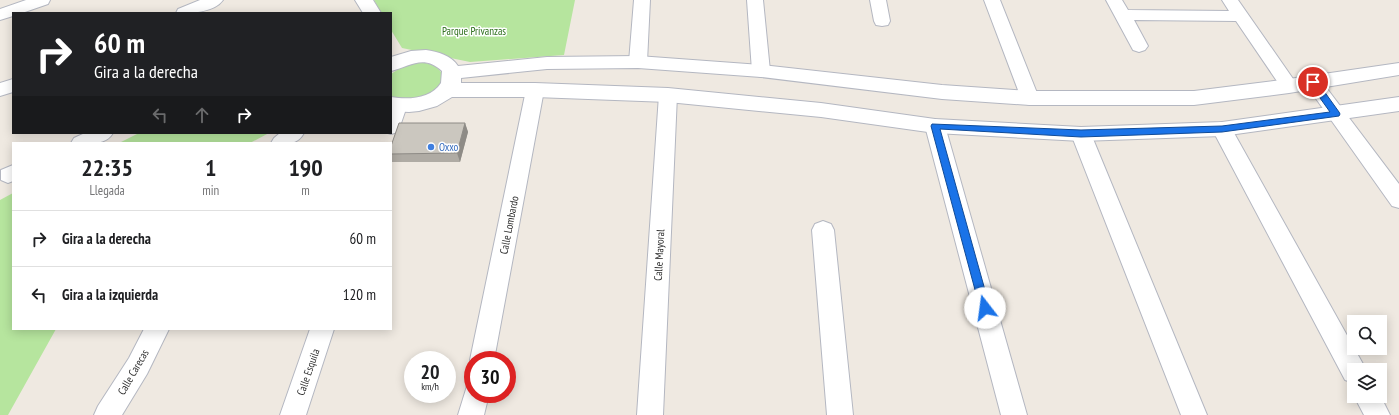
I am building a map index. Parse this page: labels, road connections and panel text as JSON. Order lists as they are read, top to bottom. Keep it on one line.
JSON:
{"streets":{"street":["Calle Lombardo","Calle Mayoral","Calle Carecas","Calle Esquila"]},"parks":["Parque Privanzas"],"places":["Oxxo"],"page":{"turn":["60 m","Gira a la derecha"],"eta":["22:35","Llegada","1","min","190","m"],"list":[{"name":"Gira a la derecha","value":"60 m"},{"name":"Gira a la izquierda","value":"120 m"}],"speed":"20 km/h","limit":"30"}}
